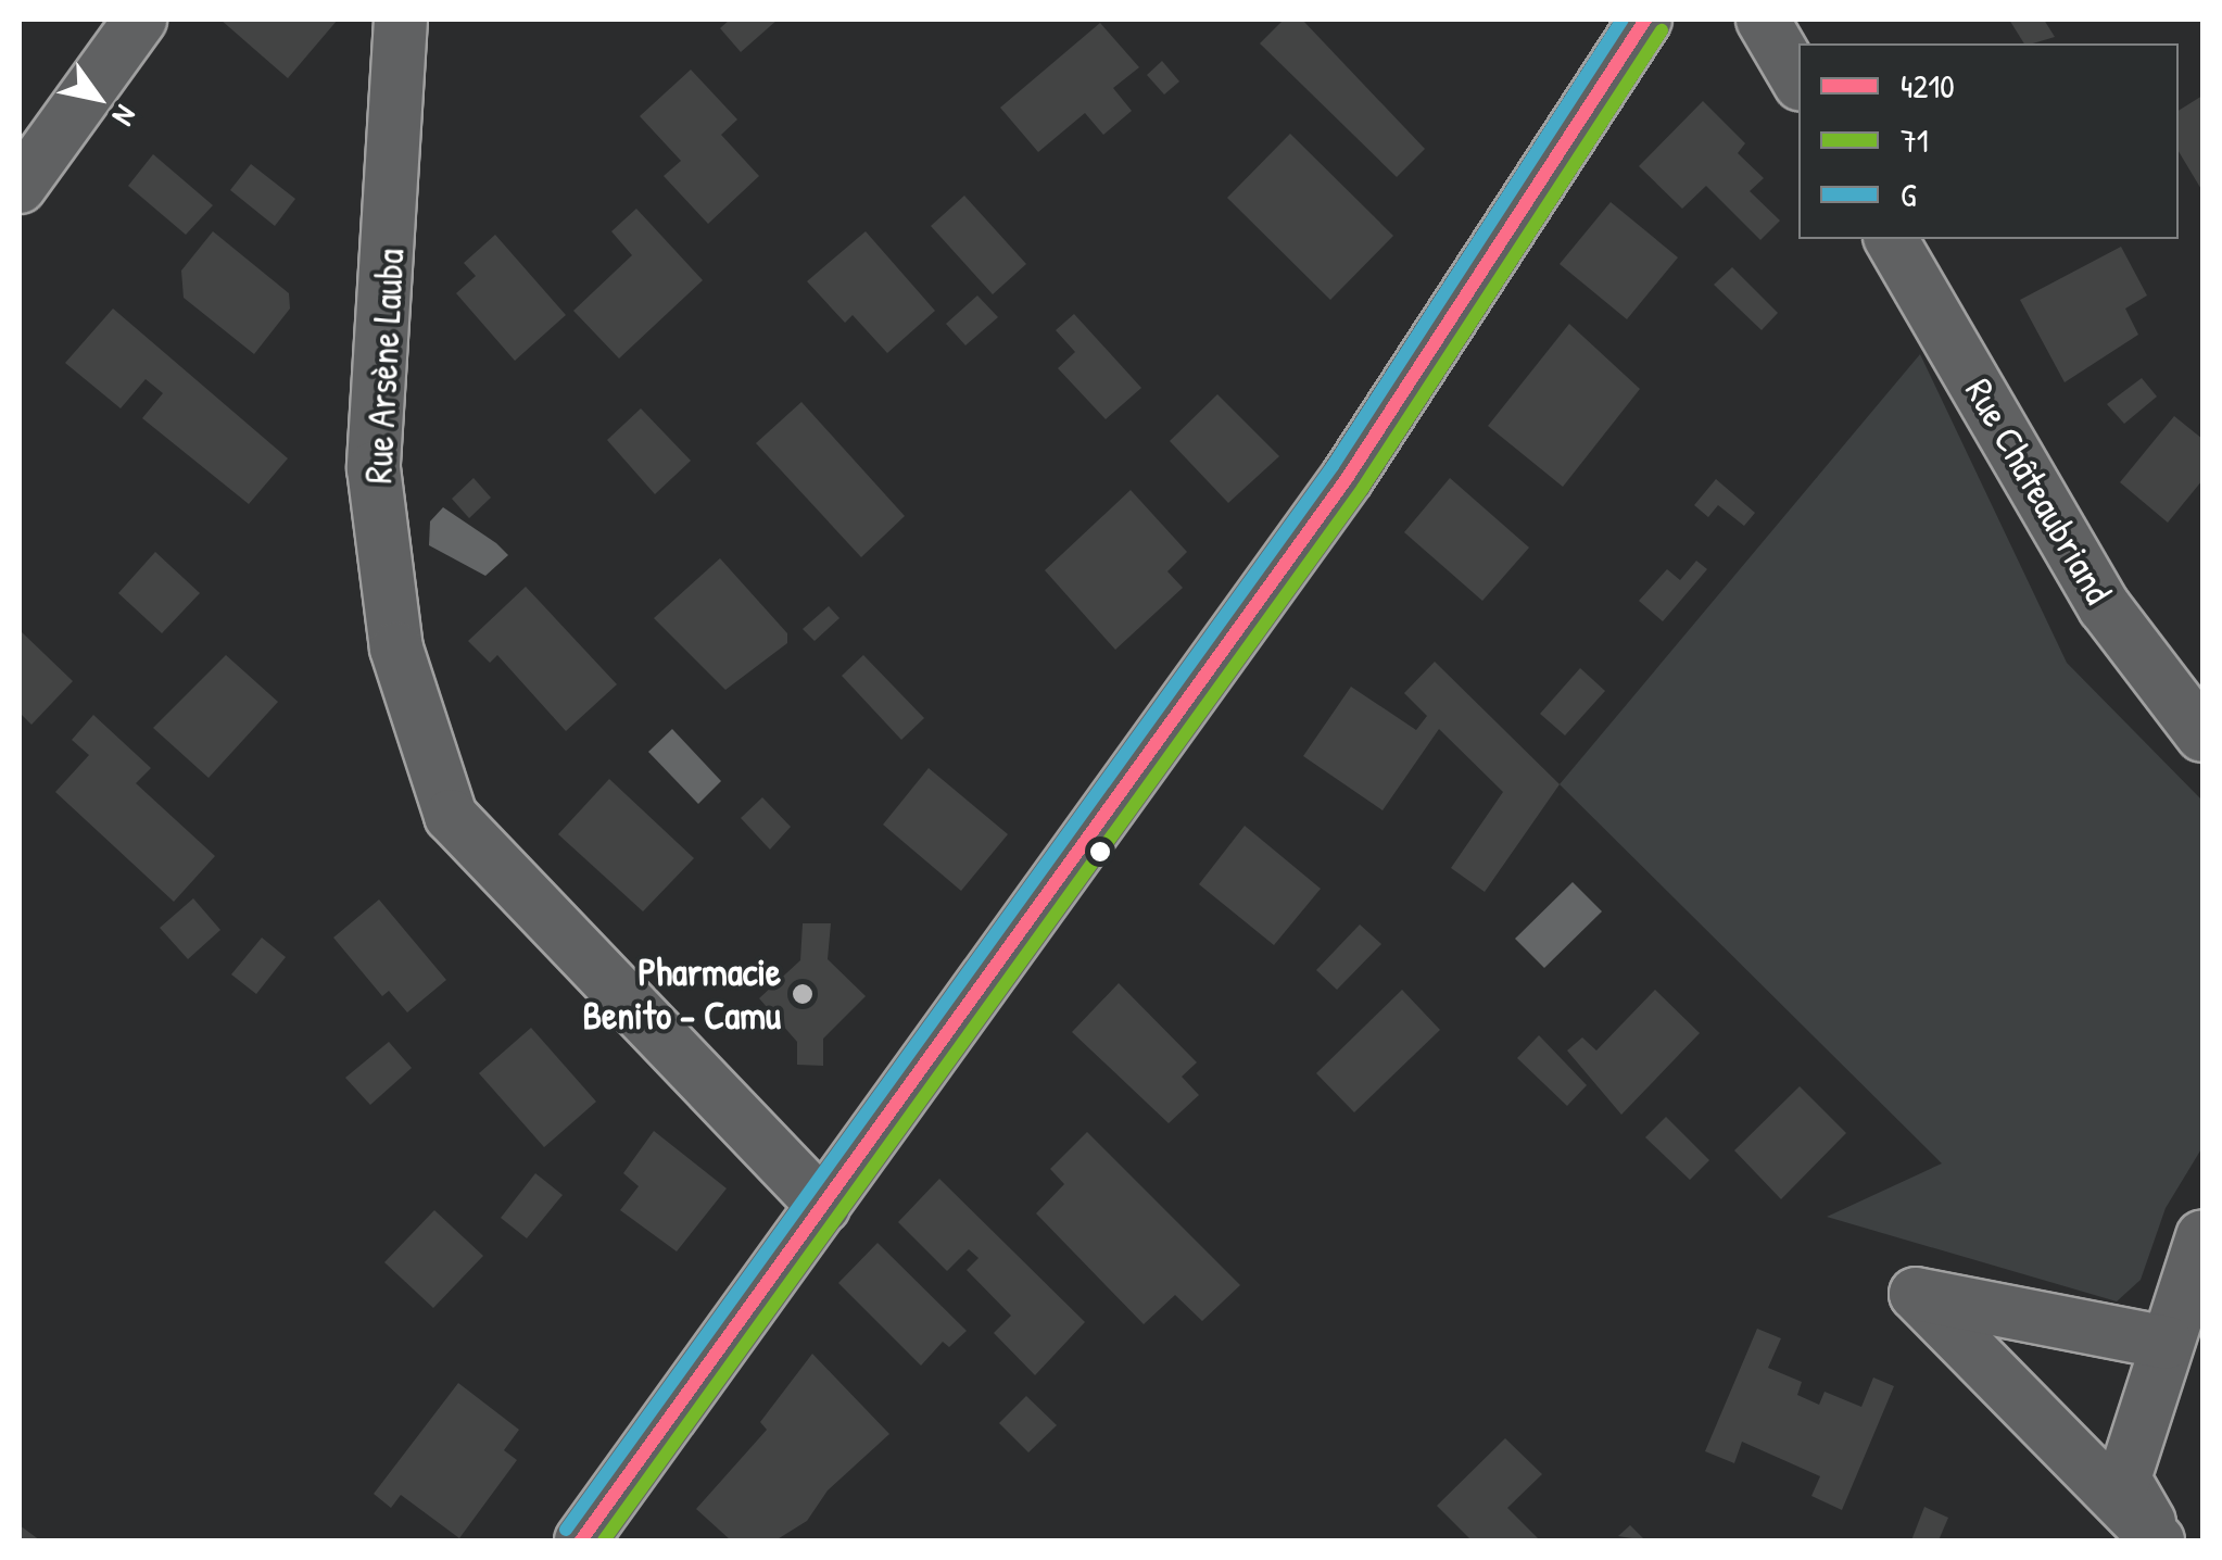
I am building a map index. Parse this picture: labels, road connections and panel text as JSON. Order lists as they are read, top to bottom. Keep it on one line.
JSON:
{"streets":{"street":["Rue Arsène Lauba","Rue Châteaubriand"]},"places":["Pharmacie Benito - Camu"],"lines":["transit line 4210","transit line G","transit line 71"],"legend":["4210","71","G"],"north":"bottom right"}
